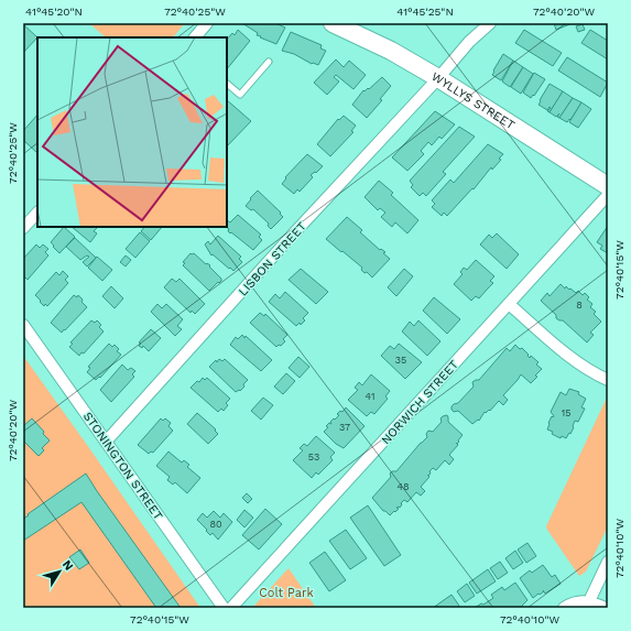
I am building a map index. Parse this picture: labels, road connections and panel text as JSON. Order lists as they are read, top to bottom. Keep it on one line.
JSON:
{"streets":{"main road":["WYLLYS STREET"],"street":["LISBON STREET","NORWICH STREET","STONINGTON STREET"]},"crossings":[["WYLLYS STREET","LISBON STREET"],["LISBON STREET","STONINGTON STREET"]],"parks":["Colt Park"],"house_numbers":["8","35","41","15","37","53","48","80"],"north":"top right","coordinates":["41°45'20\"N","72°40'25\"W","41°45'25\"N","72°40'20\"W","72°40'15\"W","72°40'10\"W"]}
